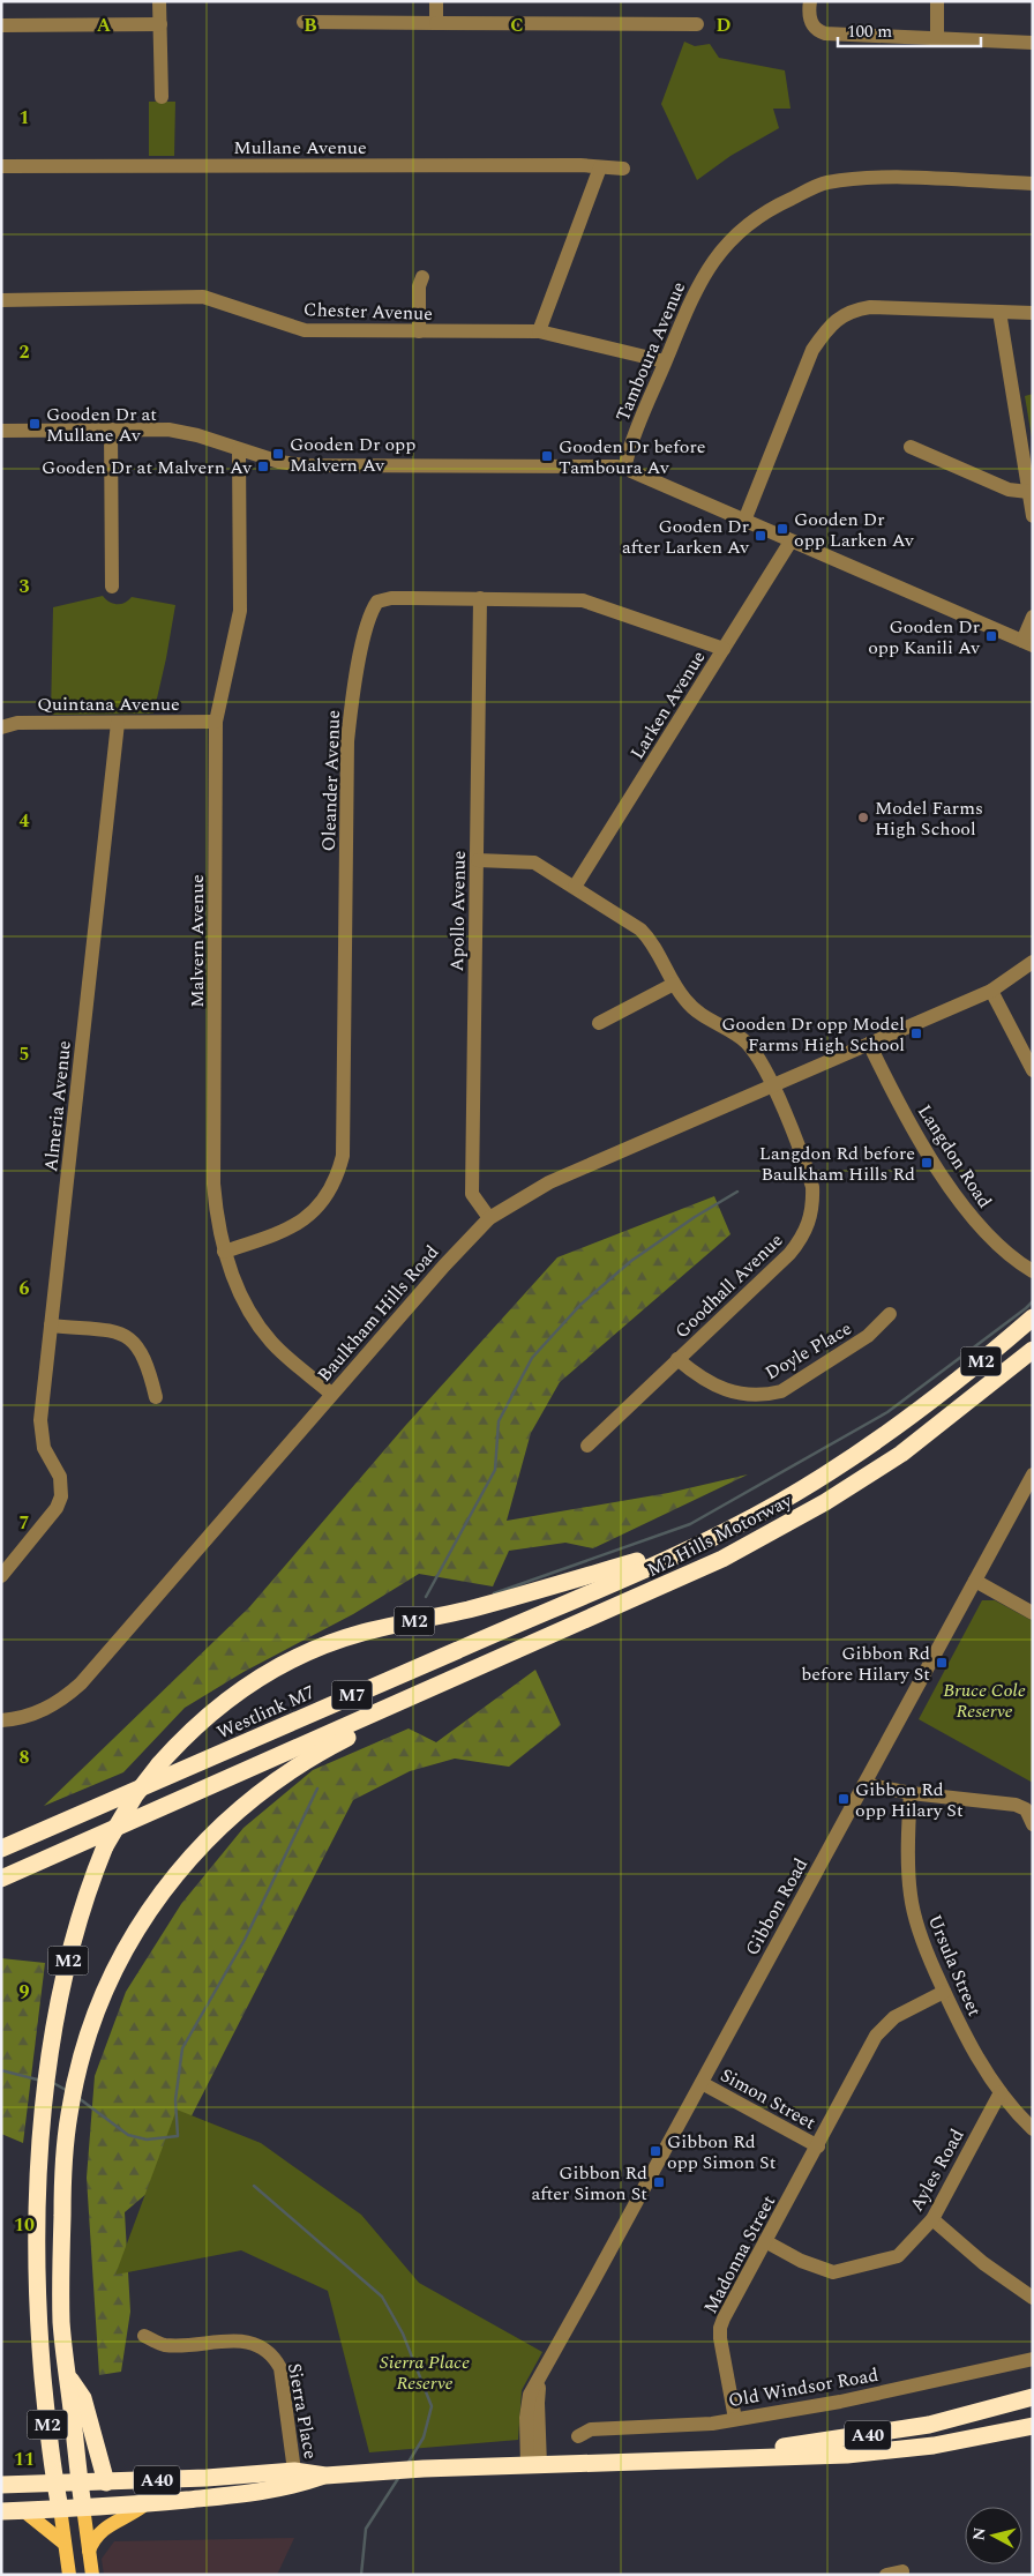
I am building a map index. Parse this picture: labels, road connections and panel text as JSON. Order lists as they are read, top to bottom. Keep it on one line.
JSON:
{"streets":{"highway":["M2","M2 Hills Motorway","M7","Westlink M7","A40"],"street":["Mullane Avenue","Chester Avenue","Tamboura Avenue","Quintana Avenue","Larken Avenue","Oleander Avenue","Apollo Avenue","Malvern Avenue","Almeria Avenue","Langdon Road","Goodhall Avenue","Baulkham Hills Road","Doyle Place","Gibbon Road","Ursula Street","Simon Street","Ayles Road","Madonna Street","Old Windsor Road","Sierra Place"]},"crossings":[["Chester Avenue","Tamboura Avenue"],["Quintana Avenue","Malvern Avenue"],["Quintana Avenue","Almeria Avenue"],["Larken Avenue","Oleander Avenue"],["Larken Avenue","Goodhall Avenue"],["Oleander Avenue","Apollo Avenue"],["Oleander Avenue","Malvern Avenue"],["Apollo Avenue","Goodhall Avenue"],["Apollo Avenue","Baulkham Hills Road"],["Malvern Avenue","Baulkham Hills Road"],["Langdon Road","Baulkham Hills Road"],["Goodhall Avenue","Baulkham Hills Road"],["Goodhall Avenue","Doyle Place"],["M2","M2 Hills Motorway"],["M2","M7"],["M2","Westlink M7"],["M2","A40"],["M2 Hills Motorway","M7"],["M2 Hills Motorway","Westlink M7"],["Gibbon Road","Simon Street"],["Gibbon Road","A40"],["Ursula Street","Ayles Road"],["Ursula Street","Madonna Street"],["Simon Street","Madonna Street"],["Ayles Road","Madonna Street"],["Madonna Street","Old Windsor Road"],["Sierra Place","A40"]],"parks":["Bruce Cole Reserve","Sierra Place Reserve"],"places":{"transit":["Gooden Dr at Mullane Av","Gooden Dr opp Malvern Av","Gooden Dr before Tamboura Av","Gooden Dr at Malvern Av","Gooden Dr opp Larken Av","Gooden Dr after Larken Av","Gooden Dr opp Kanili Av","Gooden Dr opp Model Farms High School","Langdon Rd before Baulkham Hills Rd","Gibbon Rd before Hilary St","Gibbon Rd opp Hilary St","Gibbon Rd opp Simon St","Gibbon Rd after Simon St"],"other":["Model Farms High School"]},"scale_bar":"100 m","north":"left","grid":{"columns":["A","B","C","D"],"rows":["1","2","3","4","5","6","7","8","9","10","11"]}}
